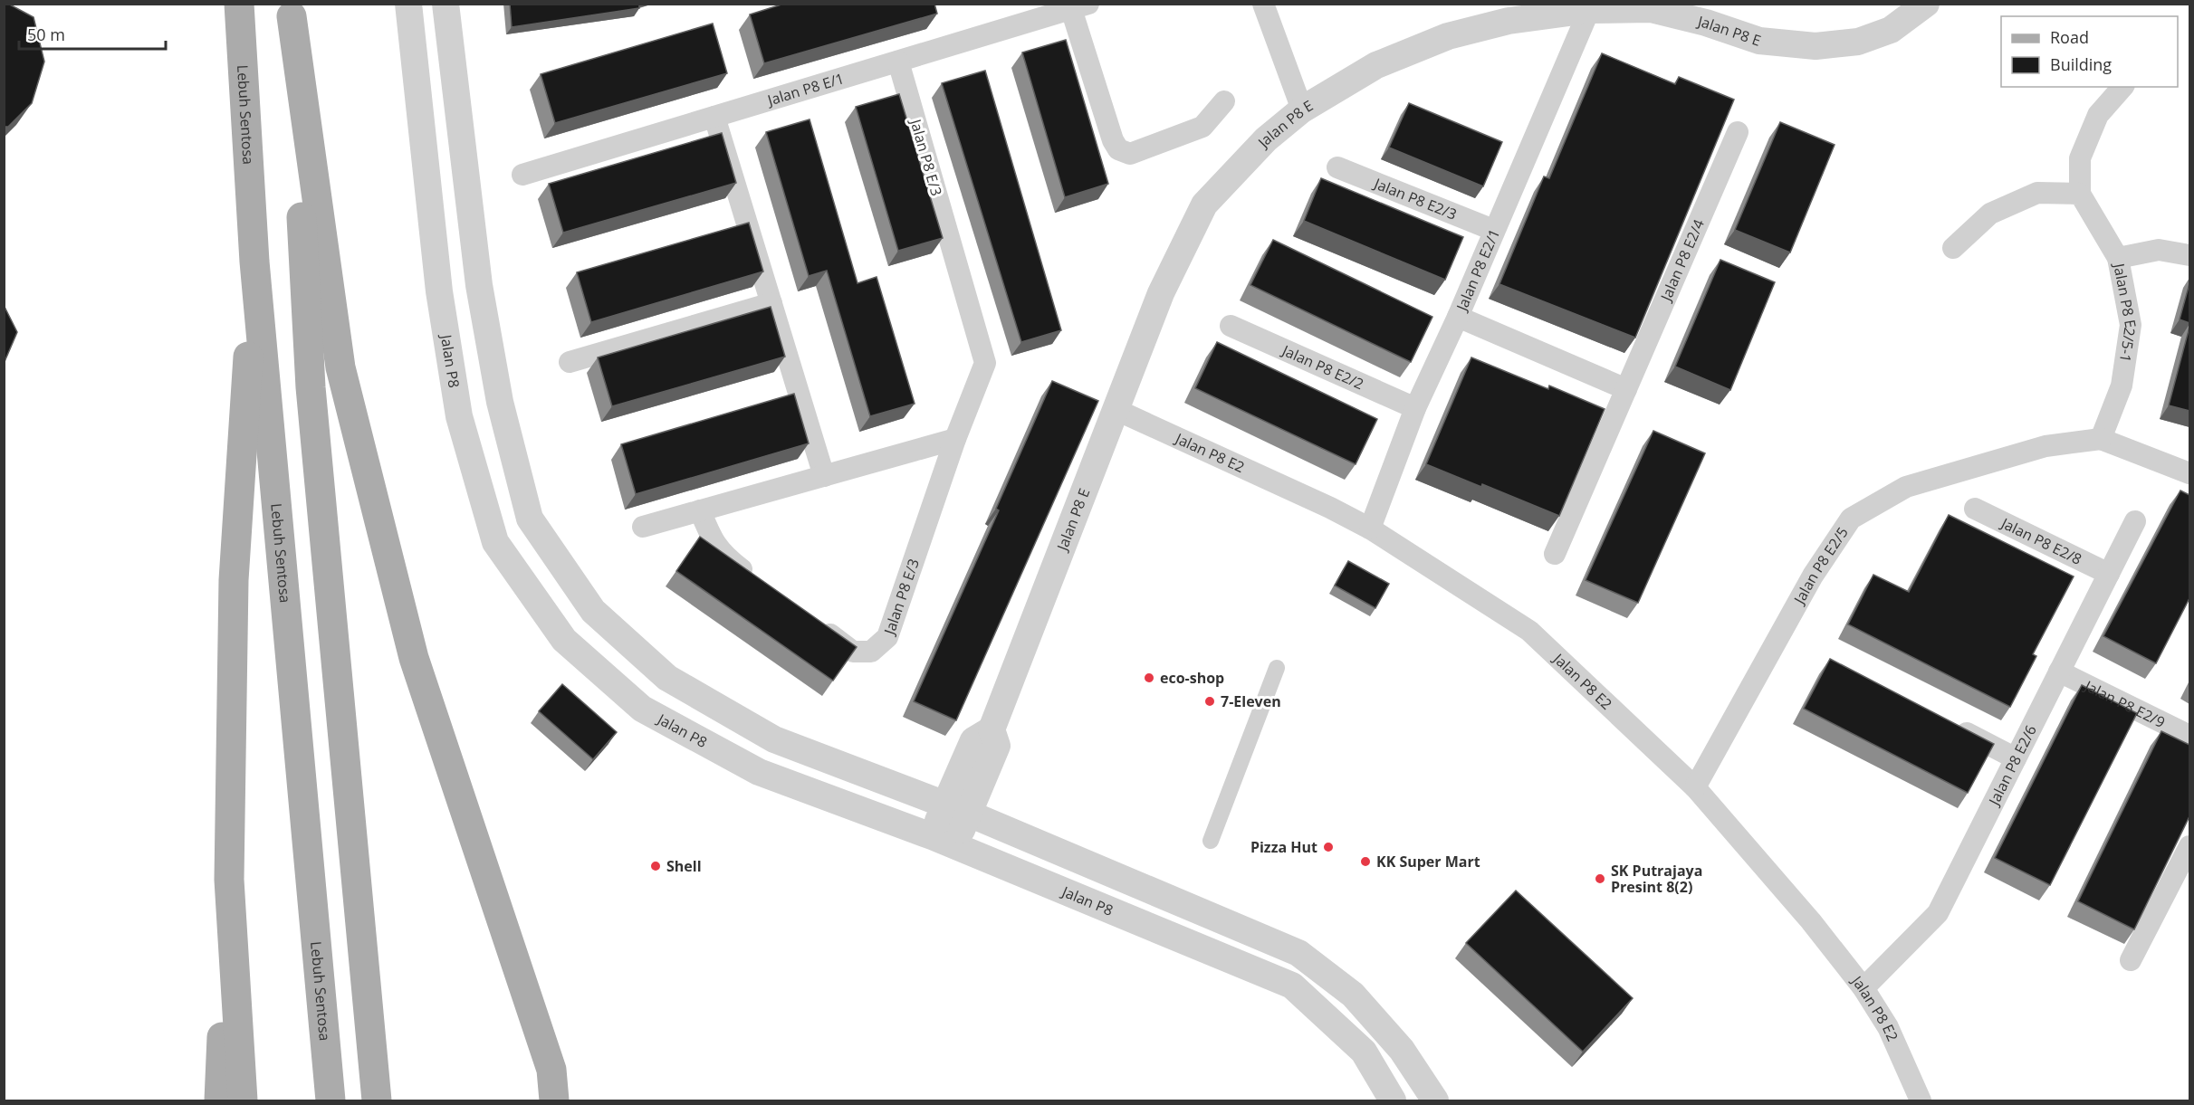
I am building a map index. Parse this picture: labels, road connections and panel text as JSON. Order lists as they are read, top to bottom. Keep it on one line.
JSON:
{"streets":{"main road":["Lebuh Sentosa"],"street":["Jalan P8 E","Jalan P8 E/1","Jalan P8 E/3","Jalan P8 E2/3","Jalan P8 E2/4","Jalan P8 E2/1","Jalan P8 E2/5-1","Jalan P8","Jalan P8 E2/2","Jalan P8 E2","Jalan P8 E2/8","Jalan P8 E2/5","Jalan P8 E2/9","Jalan P8 E2/6"]},"crossings":[["Jalan P8 E","Jalan P8 E2/1"],["Jalan P8 E","Jalan P8 E2"],["Jalan P8 E/1","Jalan P8 E/3"],["Jalan P8 E2/3","Jalan P8 E2/1"],["Jalan P8 E2/1","Jalan P8 E2/2"],["Jalan P8 E2/1","Jalan P8 E2"],["Jalan P8 E2/5-1","Jalan P8 E2/5"],["Jalan P8 E2","Jalan P8 E2/5"],["Jalan P8 E2","Jalan P8 E2/6"],["Jalan P8 E2/8","Jalan P8 E2/6"],["Jalan P8 E2/9","Jalan P8 E2/6"]],"places":["eco-shop","7-Eleven","Pizza Hut","KK Super Mart","Shell","SK Putrajaya Presint 8(2)"],"legend":["Road","Building"],"scale_bar":"50 m"}
